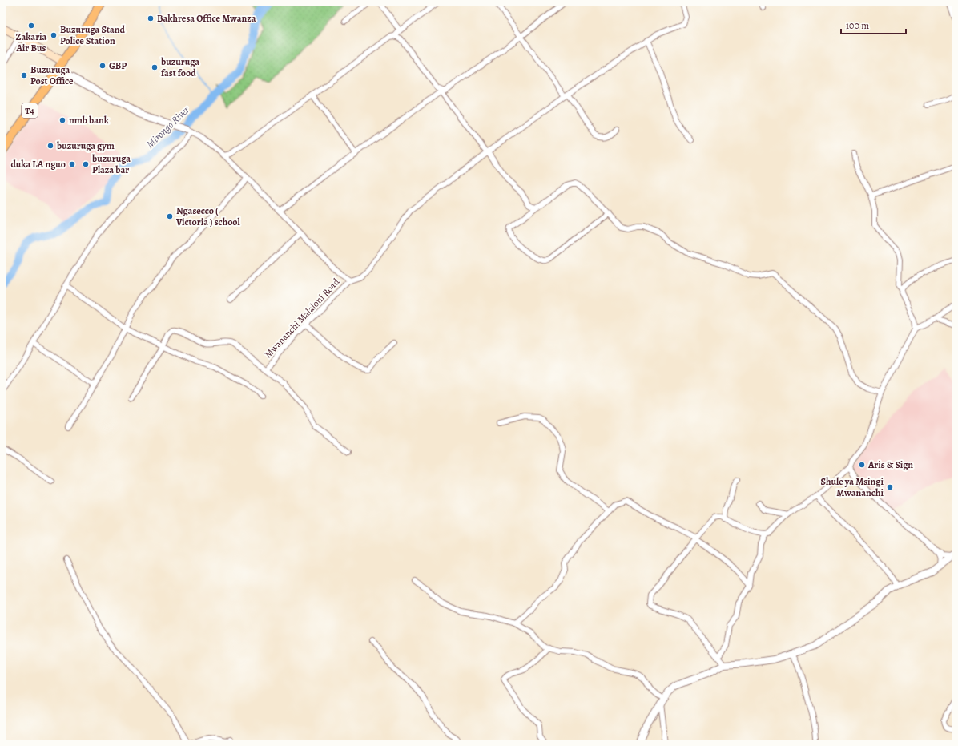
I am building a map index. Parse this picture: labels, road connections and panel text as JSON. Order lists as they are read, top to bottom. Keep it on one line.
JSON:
{"streets":{"highway":["T4"],"street":["Mwananchi Malaloni Road"]},"water":["Mirongo River"],"places":["Bakhresa Office Mwanza","Zakaria Air Bus","Buzuruga Stand Police Station","GBP","buzuruga fast food","Buzuruga Post Office","nmb bank","buzuruga gym","duka LA nguo","buzuruga Plaza bar","Ngasecco ( Victoria ) school","Aris & Sign","Shule ya Msingi Mwananchi"],"scale_bar":"100 m"}
